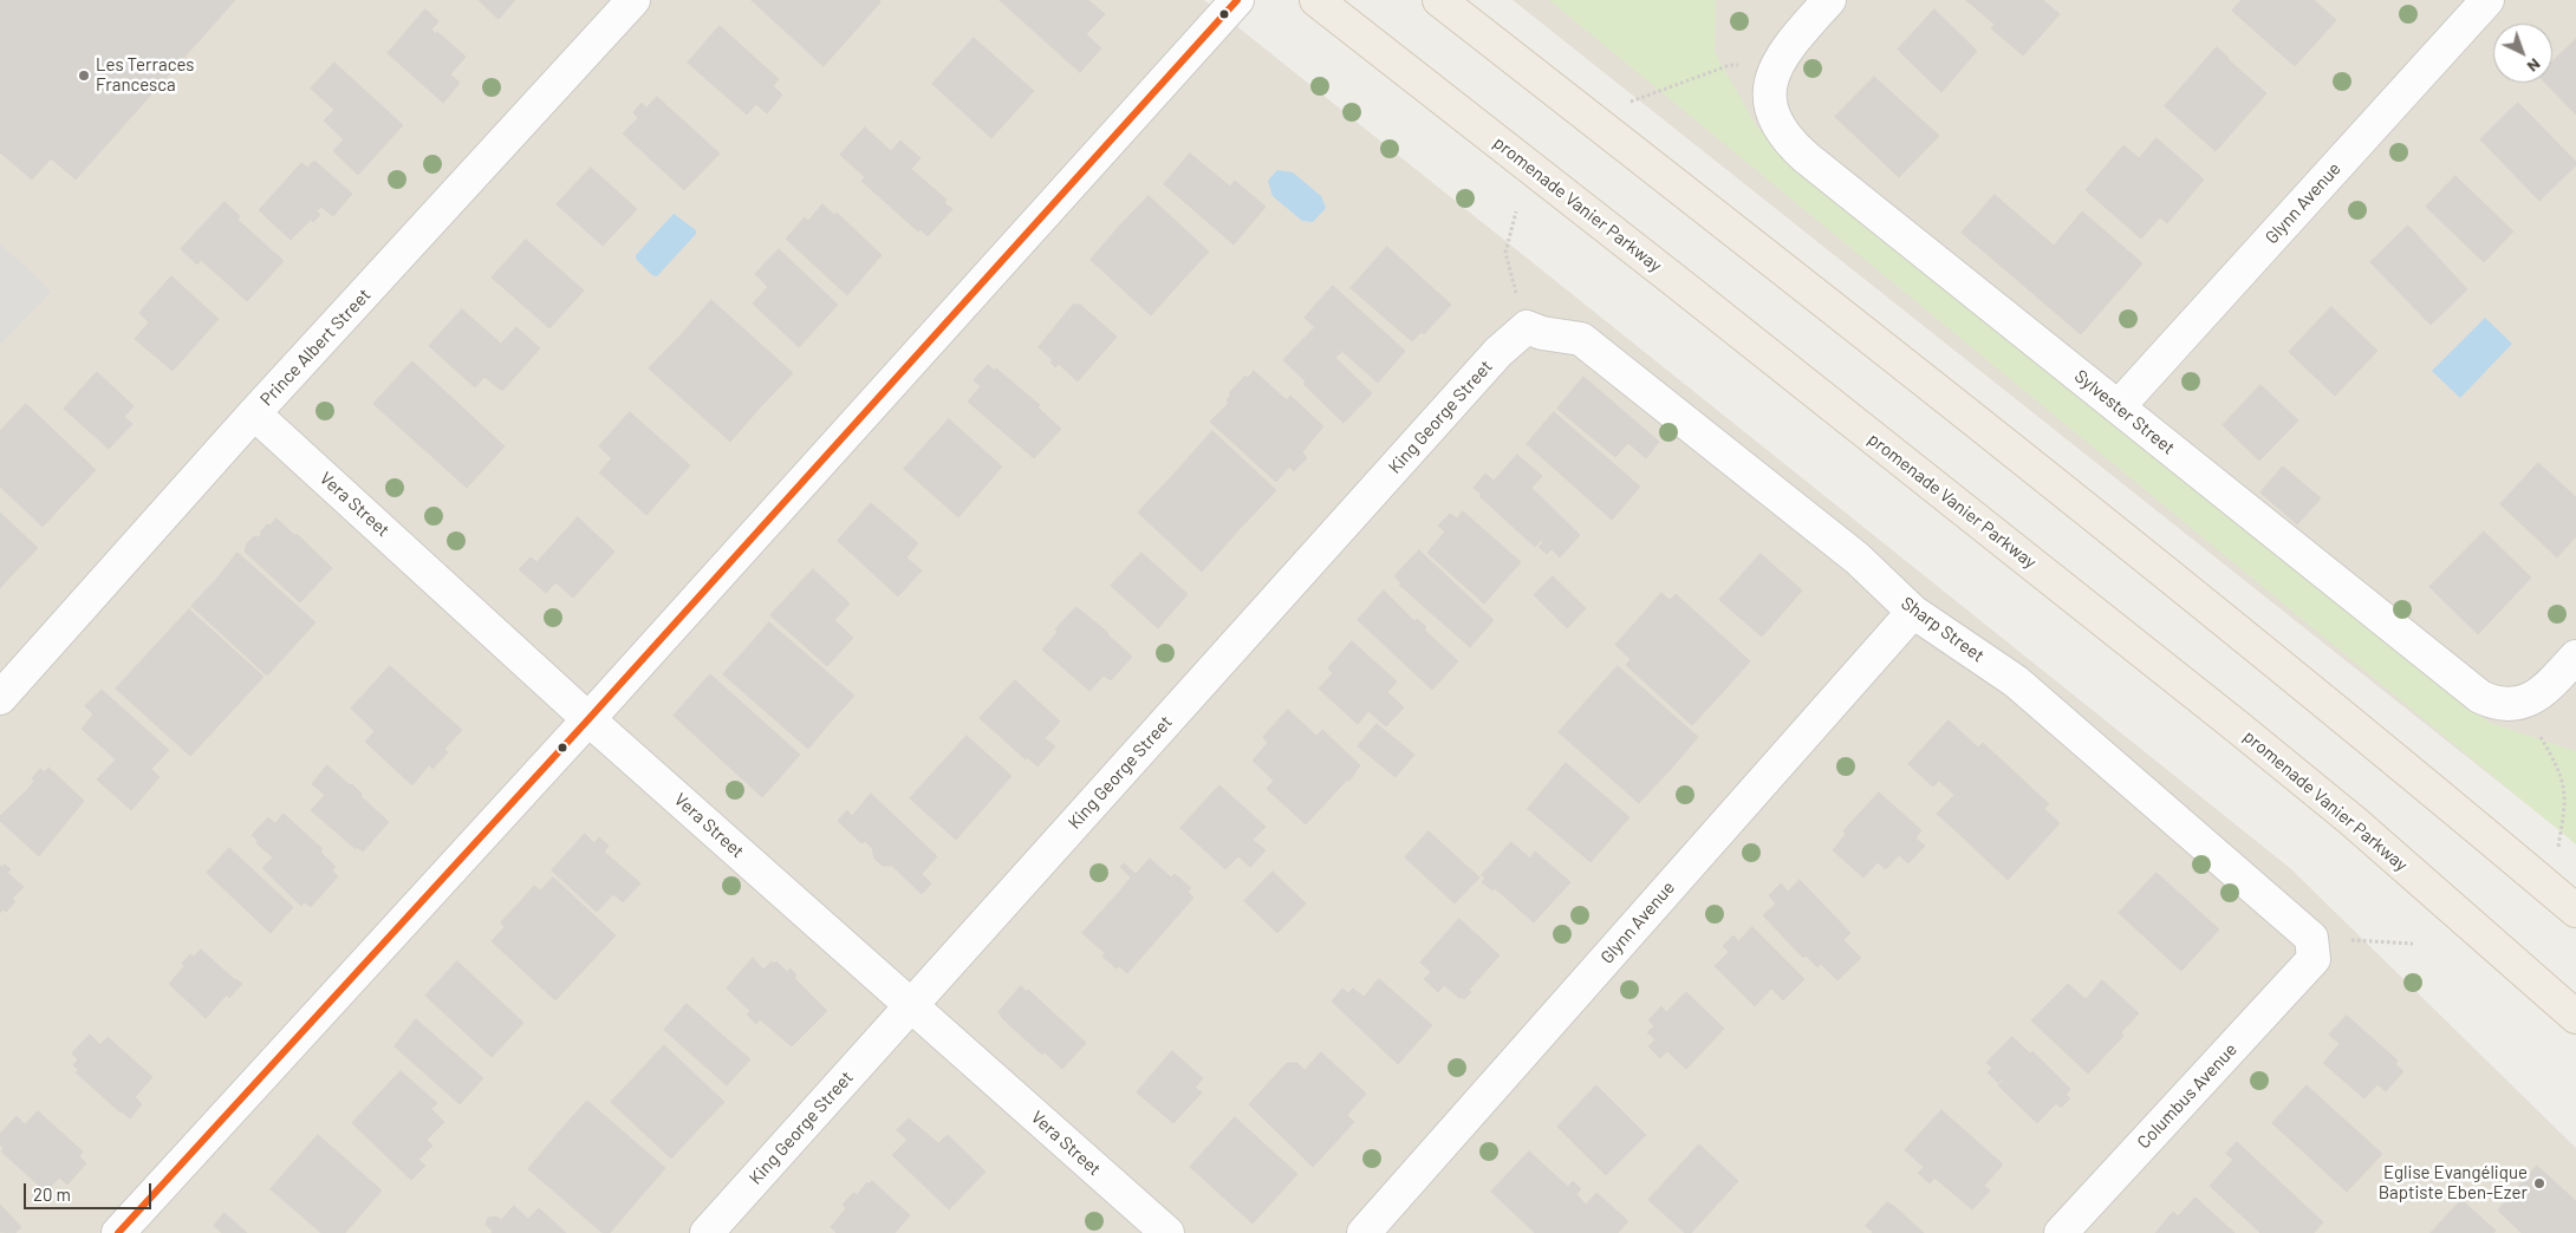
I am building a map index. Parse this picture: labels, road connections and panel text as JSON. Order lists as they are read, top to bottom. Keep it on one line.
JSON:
{"streets":{"main road":["promenade Vanier Parkway"],"street":["Glynn Avenue","Prince Albert Street","Sylvester Street","King George Street","Vera Street","Sharp Street","Columbus Avenue"]},"crossings":[["Glynn Avenue","Sylvester Street"],["Glynn Avenue","Sharp Street"],["Prince Albert Street","Vera Street"],["King George Street","Vera Street"],["King George Street","Sharp Street"],["Sharp Street","Columbus Avenue"]],"places":["Les Terraces Francesca","Eglise Evangélique Baptiste Eben-Ezer"],"scale_bar":"20 m","north":"bottom right"}
